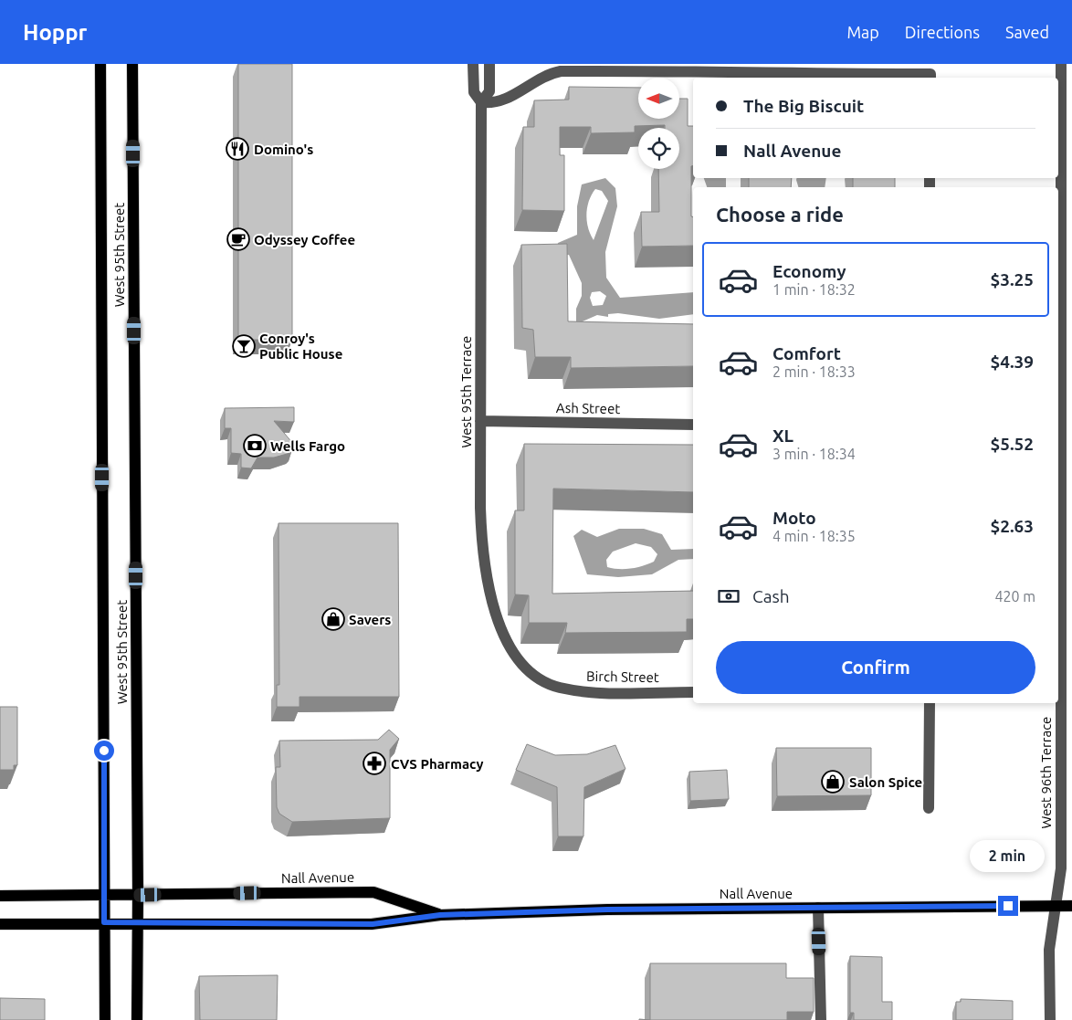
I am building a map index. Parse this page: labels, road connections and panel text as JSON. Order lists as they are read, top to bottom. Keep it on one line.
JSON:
{"streets":{"main road":["West 95th Street","Nall Avenue"],"street":["West 95th Terrace","Ash Street","Birch Street","West 96th Terrace"]},"crossings":[["West 95th Street","Nall Avenue"],["West 95th Terrace","Ash Street"],["West 95th Terrace","Birch Street"],["West 96th Terrace","Nall Avenue"]],"places":{"restaurant":["Domino's"],"cafe":["Odyssey Coffee"],"bar":["Conroy's Public House"],"bank":["Wells Fargo"],"shop":["Savers","Salon Spice"],"pharmacy":["CVS Pharmacy"]},"north":"left","page":{"header":"Hoppr","nav":["Map","Directions","Saved"],"banner":["The Big Biscuit","Nall Avenue"],"heading":"Choose a ride","list":[{"name":"Economy","note":"1 min · 18:32","value":"$3.25"},{"name":"Comfort","note":"2 min · 18:33","value":"$4.39"},{"name":"XL","note":"3 min · 18:34","value":"$5.52"},{"name":"Moto","note":"4 min · 18:35","value":"$2.63"}],"pay":["Cash","420 m"],"buttons":"Confirm","bubble":"2 min"}}
